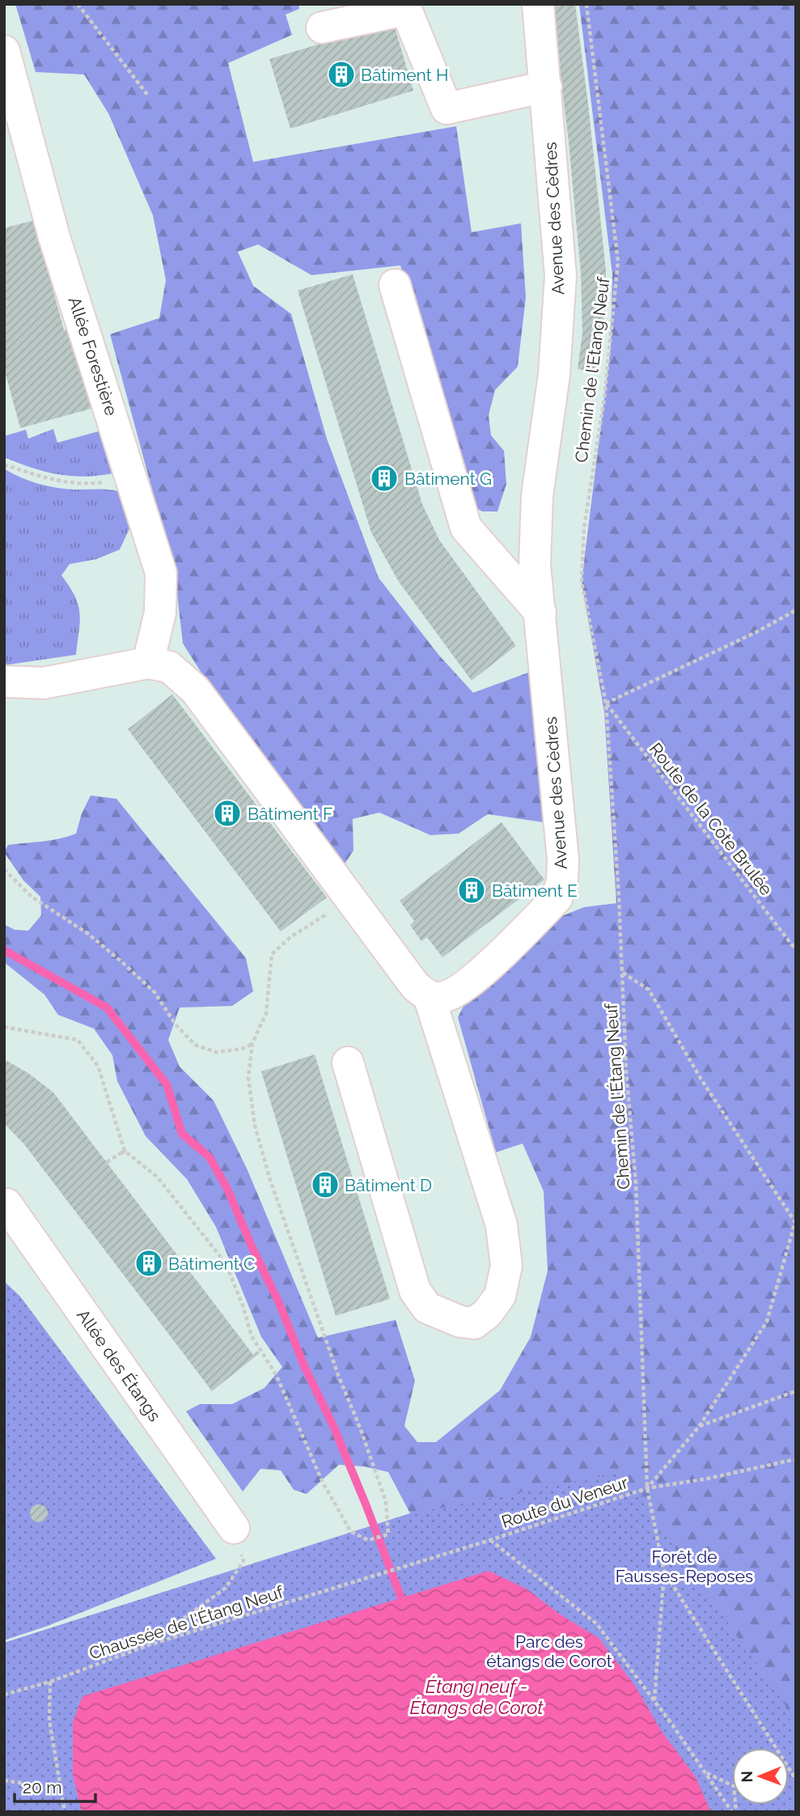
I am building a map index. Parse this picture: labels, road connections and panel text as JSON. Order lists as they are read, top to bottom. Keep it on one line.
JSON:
{"streets":{"lane":["Avenue des Cèdres","Allée Forestière","Allée des Étangs"],"path":["Chemin de l'Etang Neuf","Route de la Côte Brulée","Chemin de l'Étang Neuf","Route du Veneur","Chaussée de l'Étang Neuf"]},"crossings":[["Chemin de l'Etang Neuf","Route de la Côte Brulée"],["Chemin de l'Etang Neuf","Chemin de l'Étang Neuf"],["Route de la Côte Brulée","Chemin de l'Étang Neuf"],["Chemin de l'Étang Neuf","Route du Veneur"],["Route du Veneur","Chaussée de l'Étang Neuf"]],"water":["Étang neuf - Étangs de Corot"],"parks":["Forêt de Fausses-Reposes","Parc des étangs de Corot"],"places":{"building":["Bâtiment H","Bâtiment G","Bâtiment F","Bâtiment E","Bâtiment D","Bâtiment C"]},"scale_bar":"20 m","north":"left"}
